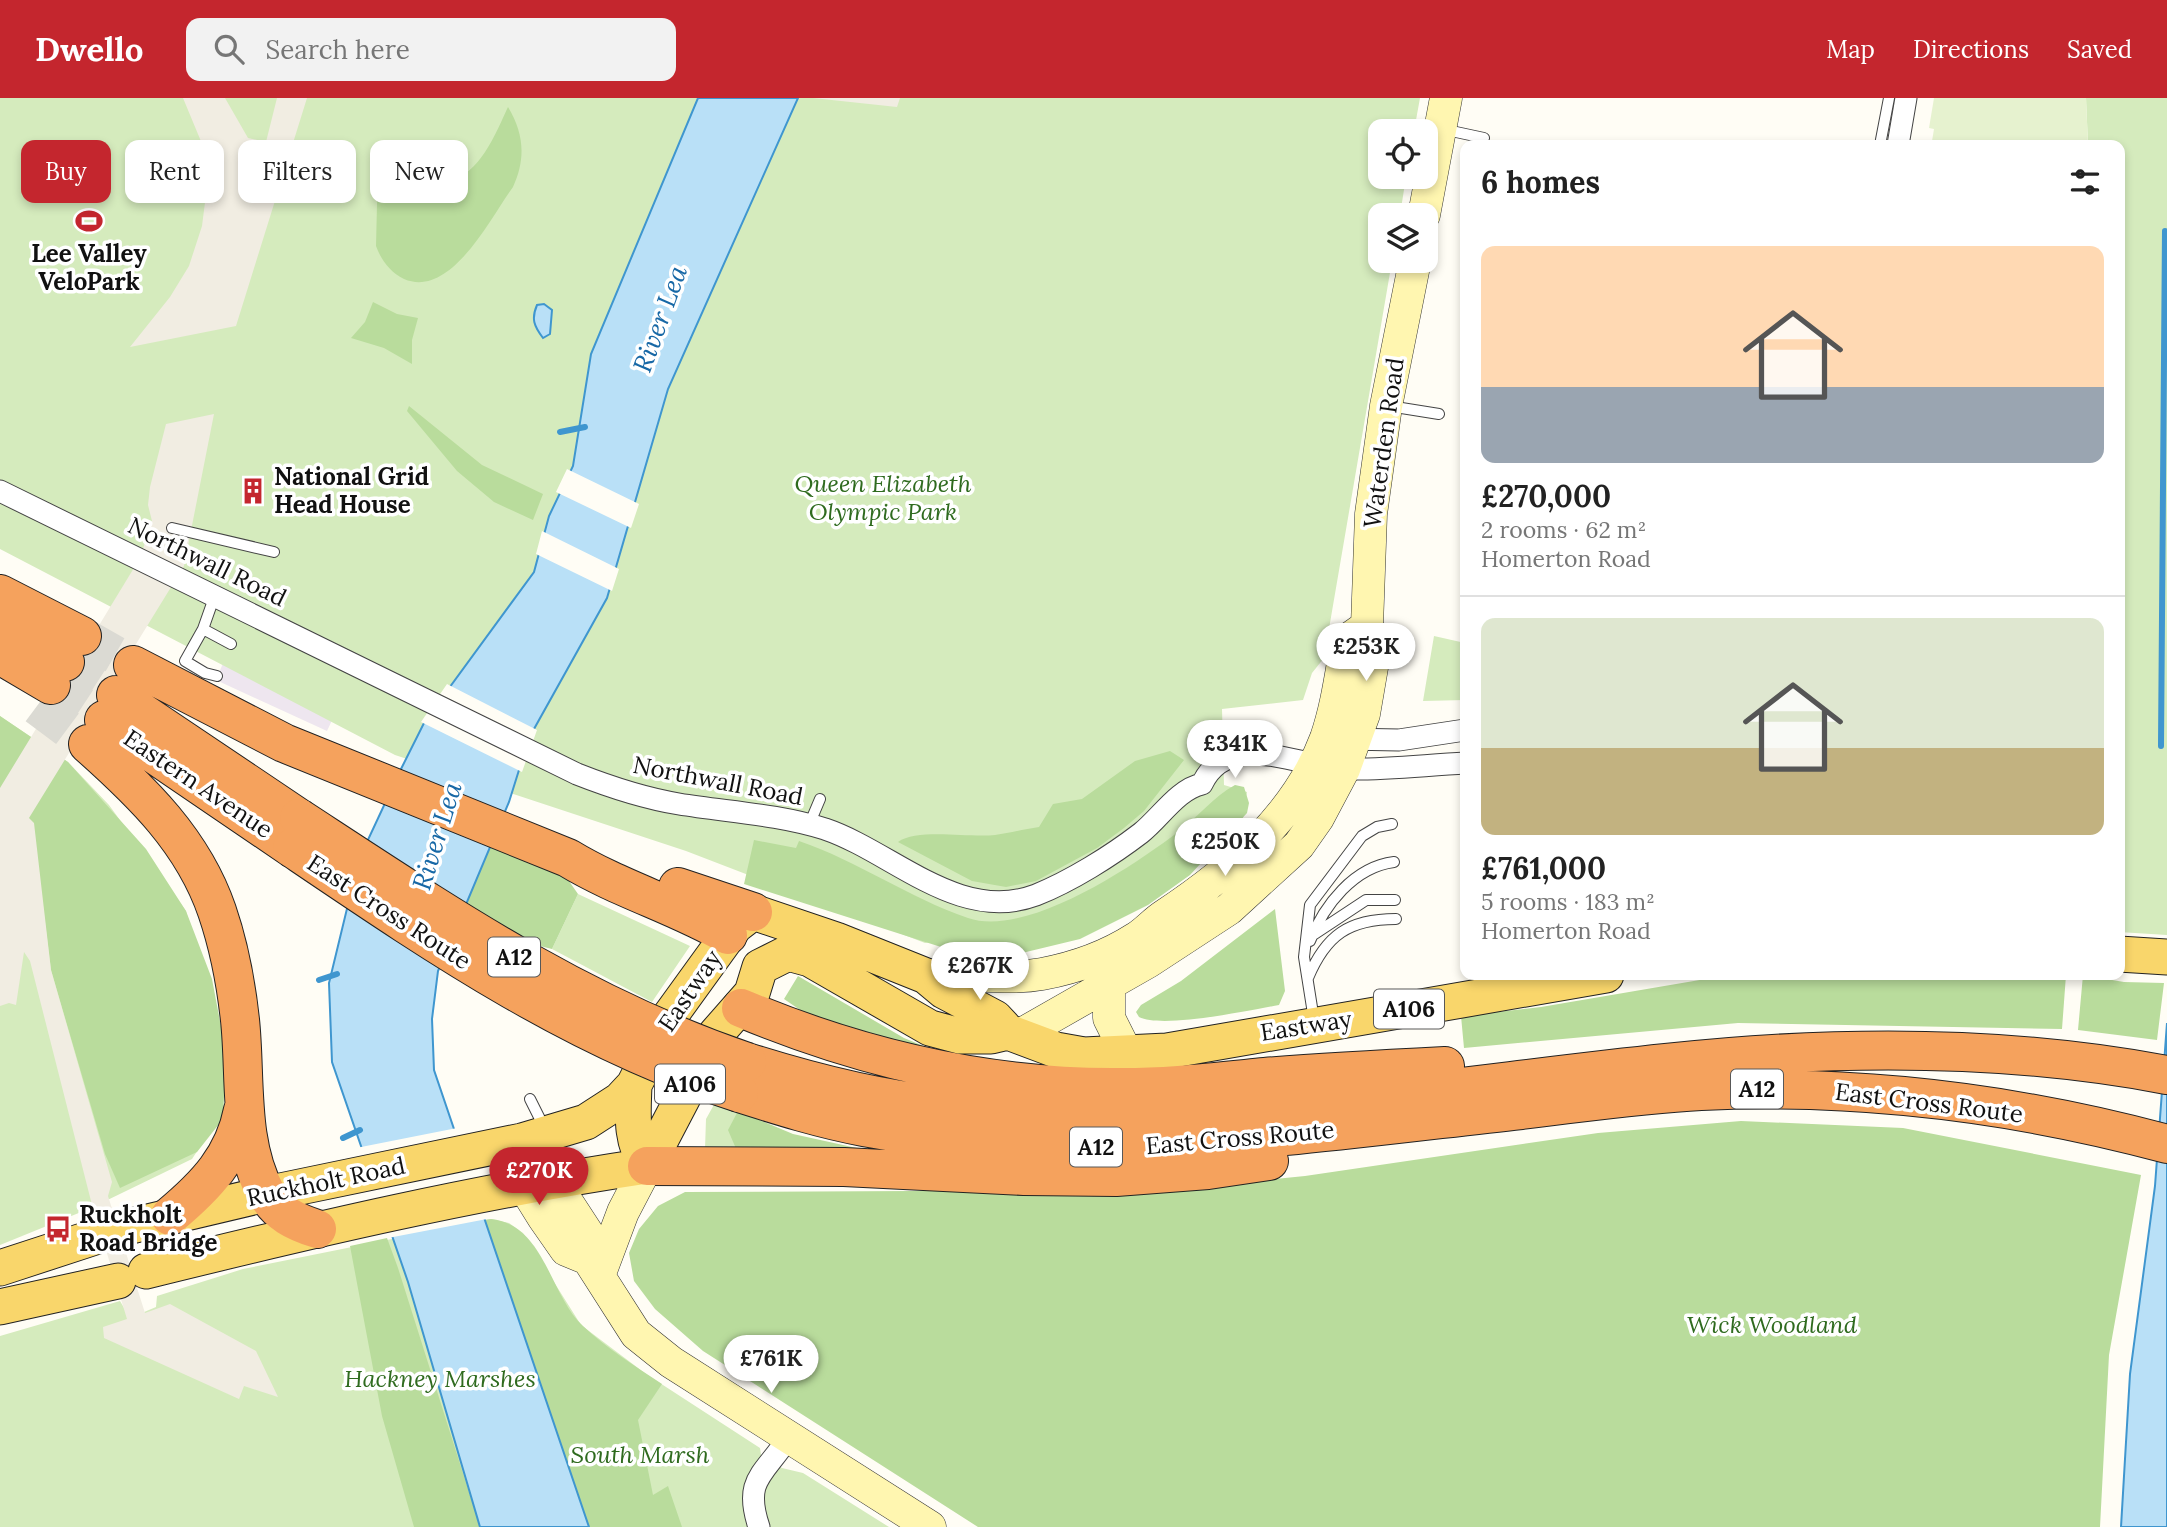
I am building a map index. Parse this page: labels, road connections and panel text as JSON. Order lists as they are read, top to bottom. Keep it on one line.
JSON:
{"streets":{"highway":["Eastern Avenue","East Cross Route","A12"],"main road":["Eastway","A106","Ruckholt Road"],"street":["Waterden Road","Northwall Road"]},"crossings":[["Waterden Road","Northwall Road"],["Waterden Road","Eastway"],["Eastern Avenue","East Cross Route"],["East Cross Route","A12"],["A12","Eastway"],["Eastway","Ruckholt Road"]],"water":["River Lea"],"parks":["Queen Elizabeth Olympic Park","Wick Woodland","Hackney Marshes","South Marsh"],"places":{"sports":["Lee Valley VeloPark"],"building":["National Grid Head House"],"bus stop":["Ruckholt Road Bridge"]},"page":{"header":"Dwello","search":"Search here","nav":["Map","Directions","Saved"],"chip":["Buy","Rent","Filters","New"],"heading":"6 homes","list":[{"name":"£270,000","note":"2 rooms · 62 m² · Homerton Road"},{"name":"£761,000","note":"5 rooms · 183 m² · Homerton Road"}],"price":["£253K","£341K","£250K","£267K","£270K","£761K"]}}
